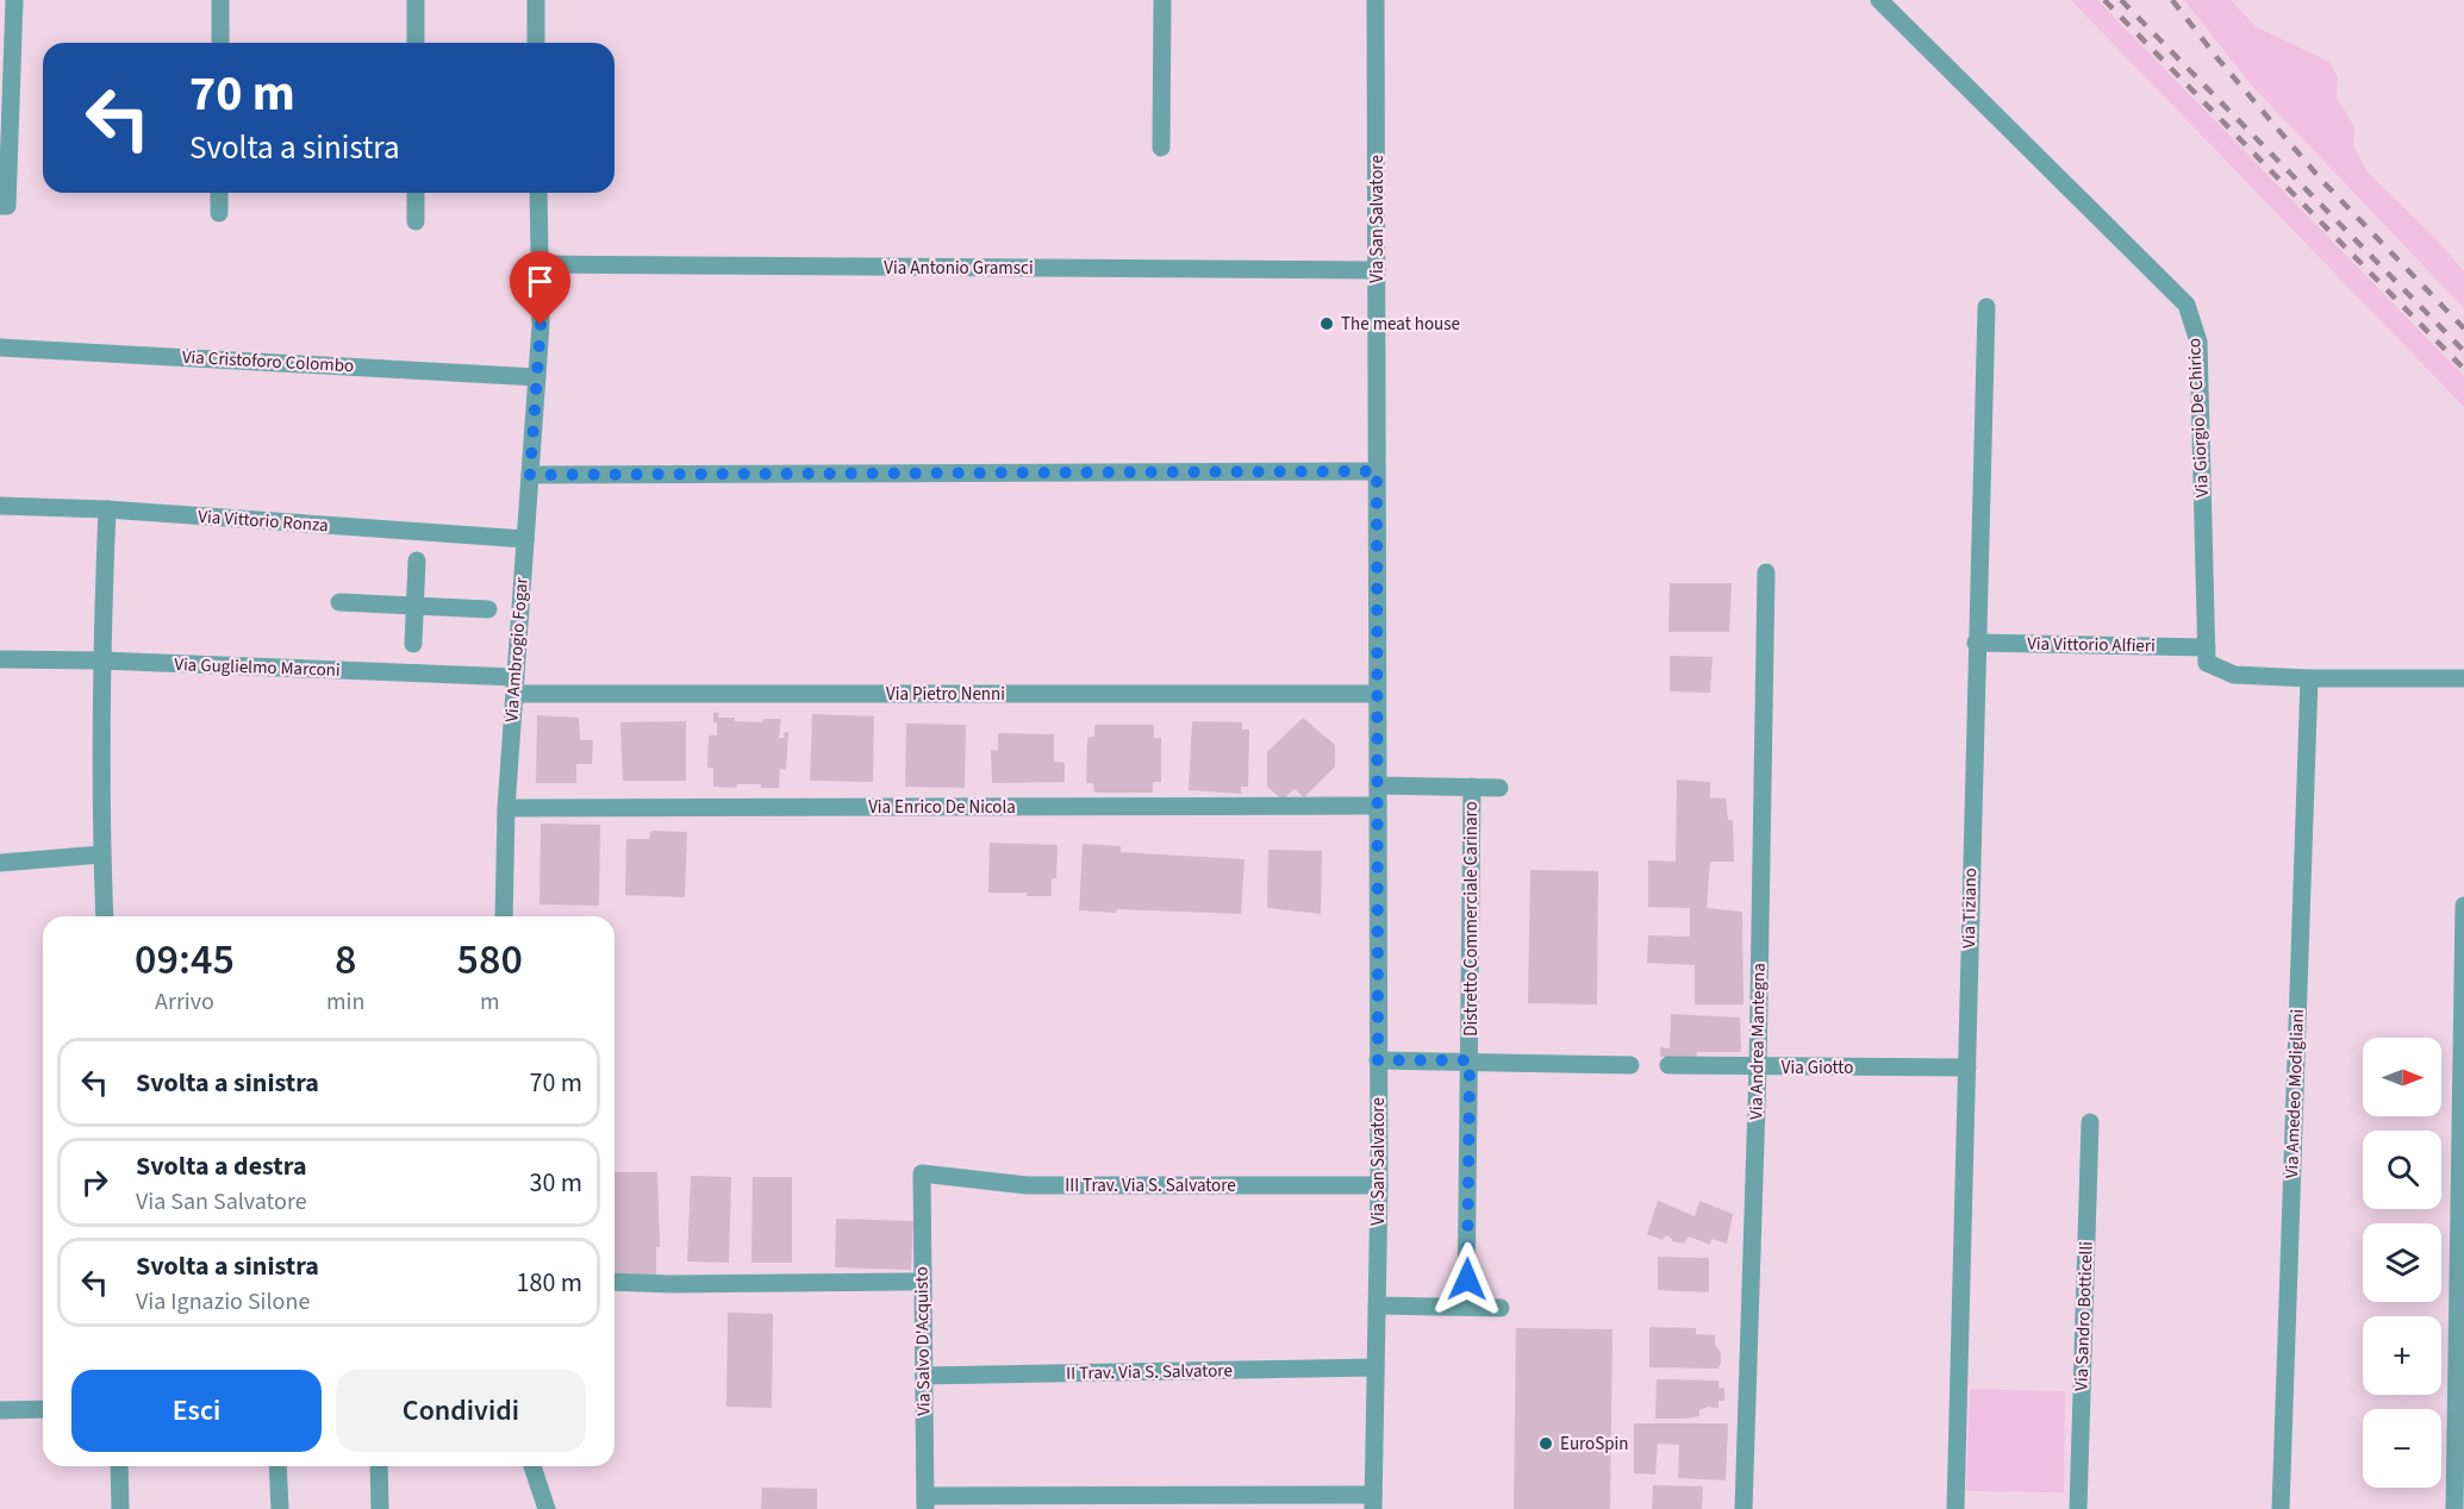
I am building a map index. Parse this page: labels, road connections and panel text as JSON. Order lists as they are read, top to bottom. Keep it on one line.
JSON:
{"streets":{"street":["Via San Salvatore","Via Antonio Gramsci","Via Cristoforo Colombo","Via Giorgio De Chirico","Via Vittorio Ronza","Via Vittorio Alfieri","Via Ambrogio Fogar","Via Guglielmo Marconi","Via Pietro Nenni","Via Enrico De Nicola","Via Tiziano","Distretto Commerciale Carinaro","Via Andrea Mantegna","Via Giotto","Via Amedeo Modigliani","III Trav. Via S. Salvatore","Via Sandro Botticelli","Via Salvo D'Acquisto","II Trav. Via S. Salvatore"]},"crossings":[["Via San Salvatore","Via Antonio Gramsci"],["Via San Salvatore","Via Pietro Nenni"],["Via San Salvatore","Via Enrico De Nicola"],["Via San Salvatore","III Trav. Via S. Salvatore"],["Via San Salvatore","II Trav. Via S. Salvatore"],["Via Antonio Gramsci","Via Ambrogio Fogar"],["Via Cristoforo Colombo","Via Ambrogio Fogar"],["Via Giorgio De Chirico","Via Vittorio Alfieri"],["Via Vittorio Ronza","Via Ambrogio Fogar"],["Via Vittorio Alfieri","Via Tiziano"],["Via Ambrogio Fogar","Via Guglielmo Marconi"],["Via Ambrogio Fogar","Via Pietro Nenni"],["Via Ambrogio Fogar","Via Enrico De Nicola"],["Via Guglielmo Marconi","Via Pietro Nenni"],["Via Tiziano","Via Giotto"],["Via Andrea Mantegna","Via Giotto"],["III Trav. Via S. Salvatore","Via Salvo D'Acquisto"],["Via Salvo D'Acquisto","II Trav. Via S. Salvatore"]],"places":["The meat house","EuroSpin"],"north":"right","page":{"turn":["70 m","Svolta a sinistra"],"eta":["09:45","Arrivo","8","min","580","m"],"map_buttons":["+","−"],"list":[{"name":"Svolta a sinistra","value":"70 m"},{"name":"Svolta a destra","note":"Via San Salvatore","value":"30 m"},{"name":"Svolta a sinistra","note":"Via Ignazio Silone","value":"180 m"}],"buttons":["Esci","Condividi"]}}
